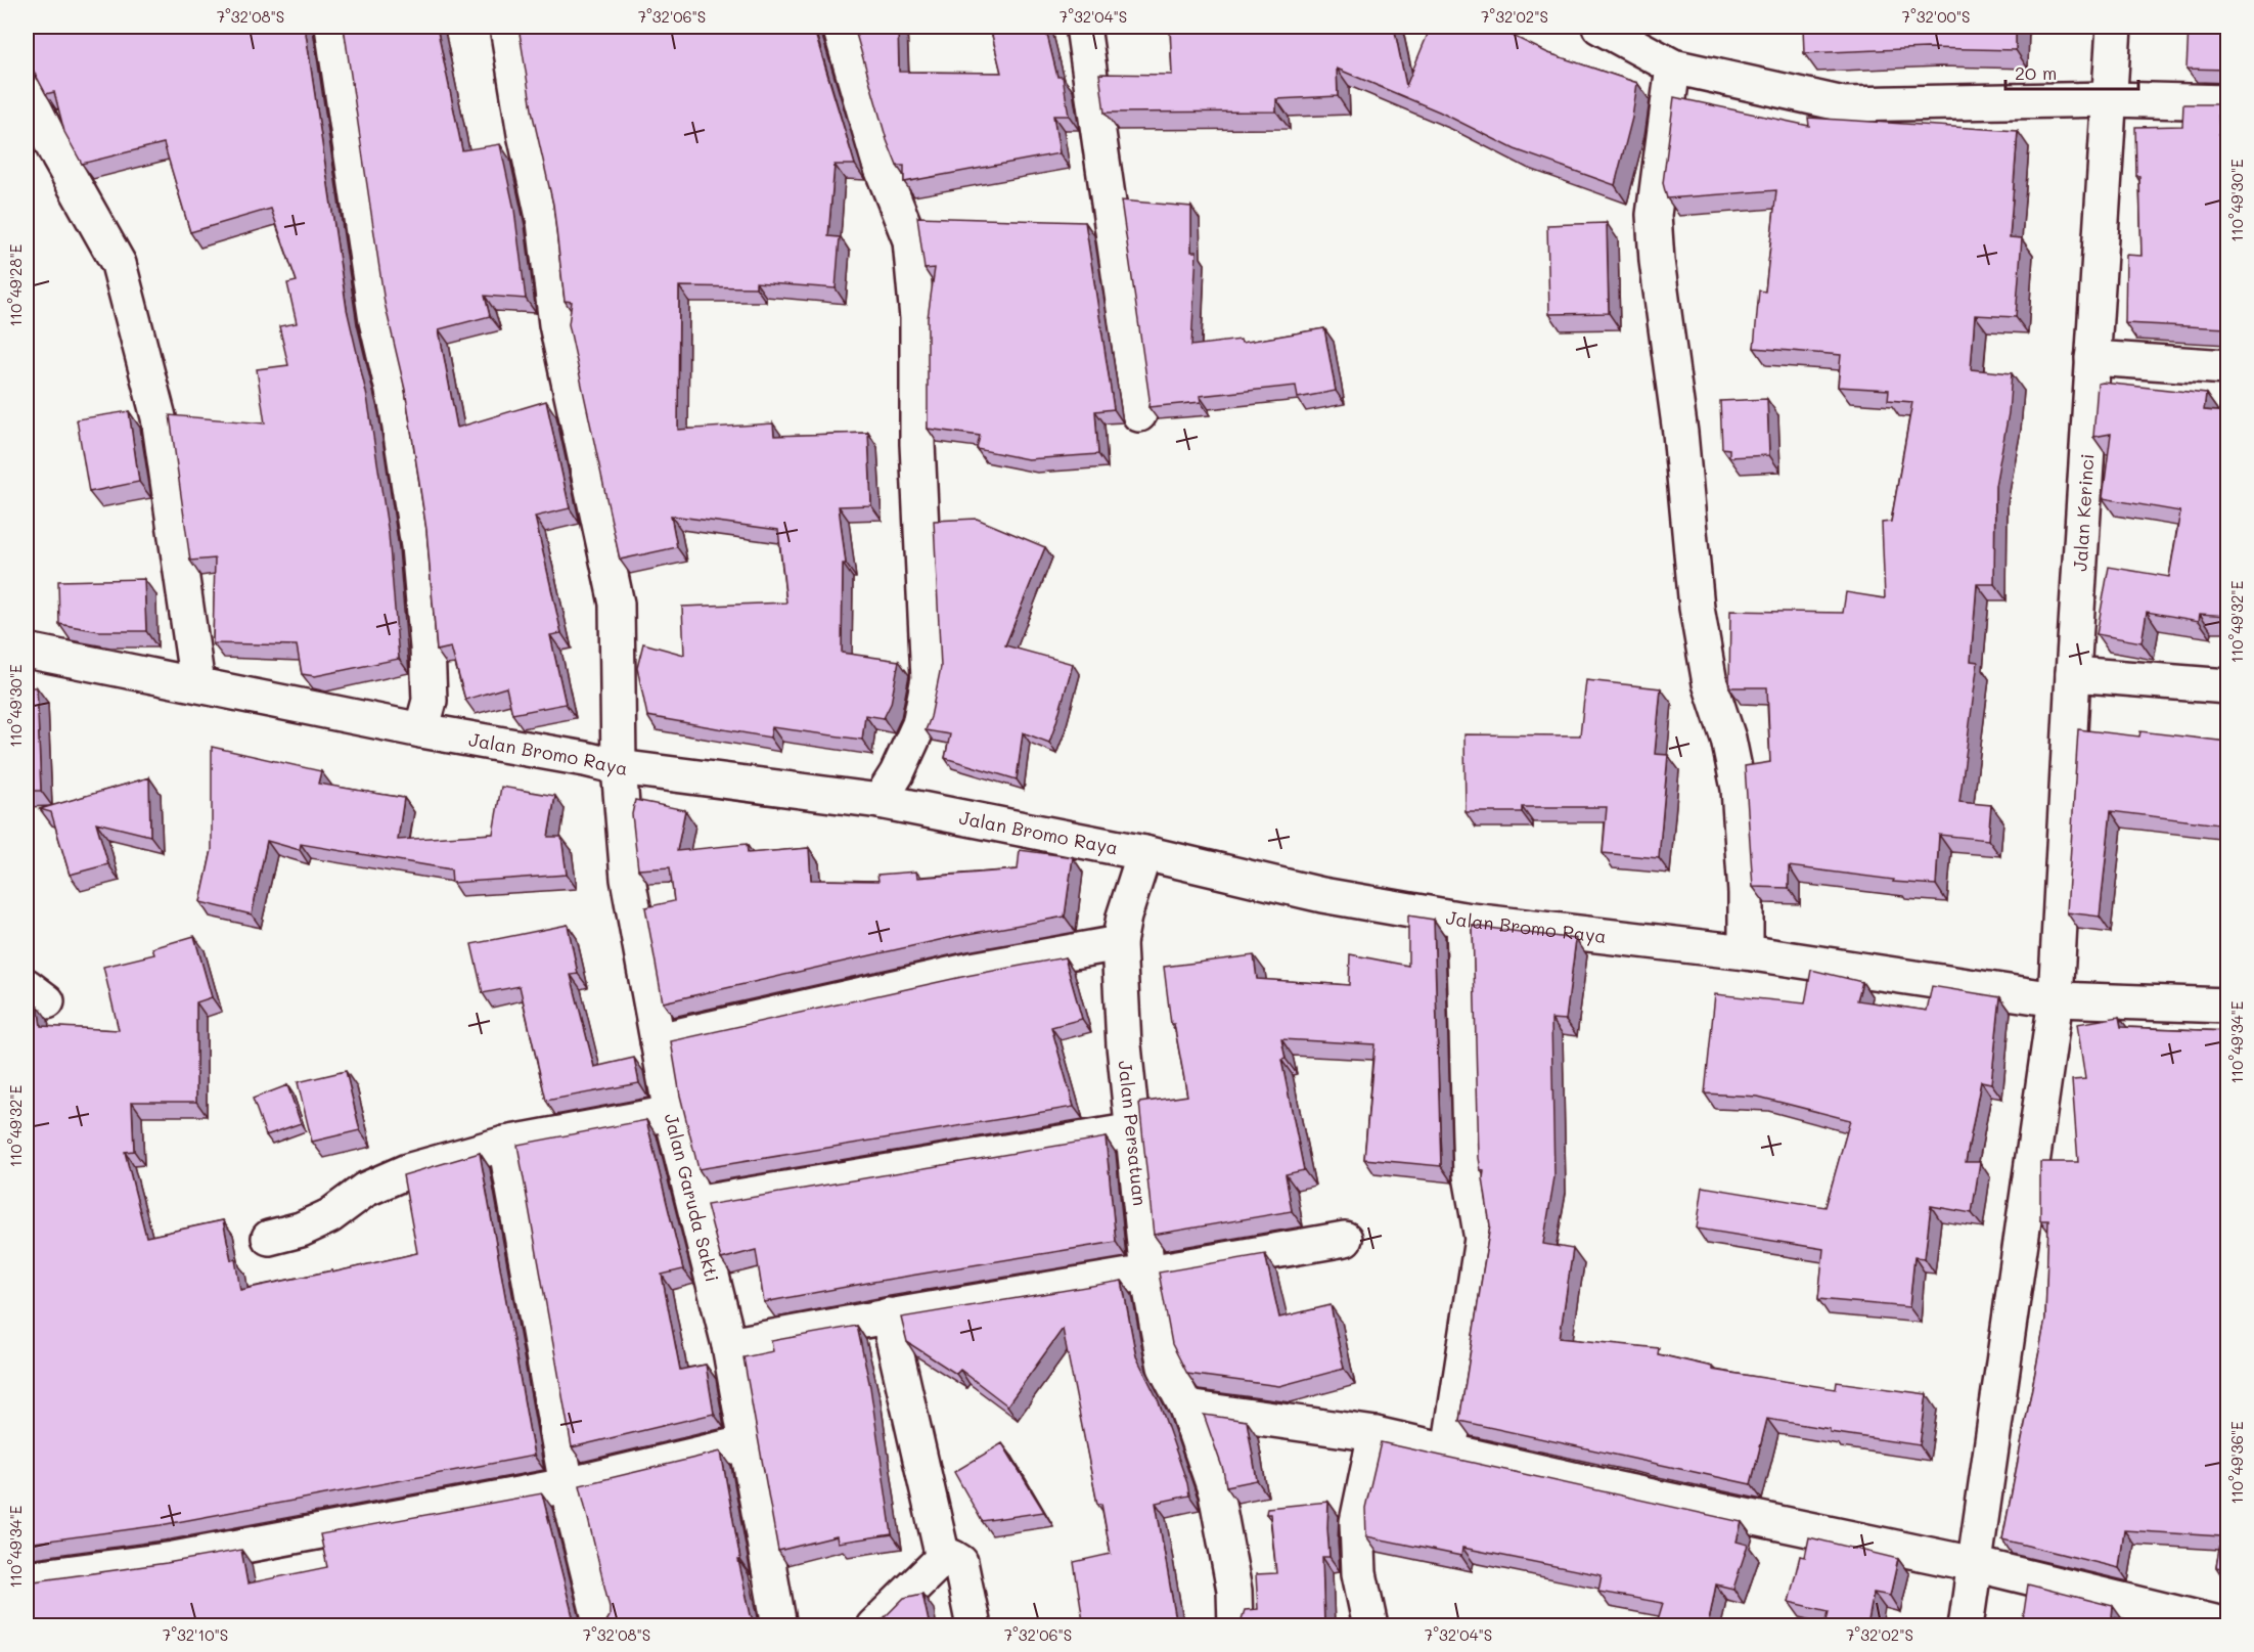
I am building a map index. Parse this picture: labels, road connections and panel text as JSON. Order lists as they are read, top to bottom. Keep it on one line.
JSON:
{"streets":{"street":["Jalan Kerinci","Jalan Bromo Raya","Jalan Persatuan","Jalan Garuda Sakti"]},"crossings":[["Jalan Kerinci","Jalan Bromo Raya"],["Jalan Bromo Raya","Jalan Persatuan"],["Jalan Bromo Raya","Jalan Garuda Sakti"]],"scale_bar":"20 m","coordinates":["7°32'08\"S","7°32'06\"S","7°32'04\"S","7°32'02\"S","7°32'00\"S","110°49'30\"E","110°49'28\"E","110°49'32\"E","110°49'34\"E","110°49'36\"E","7°32'10\"S"]}
